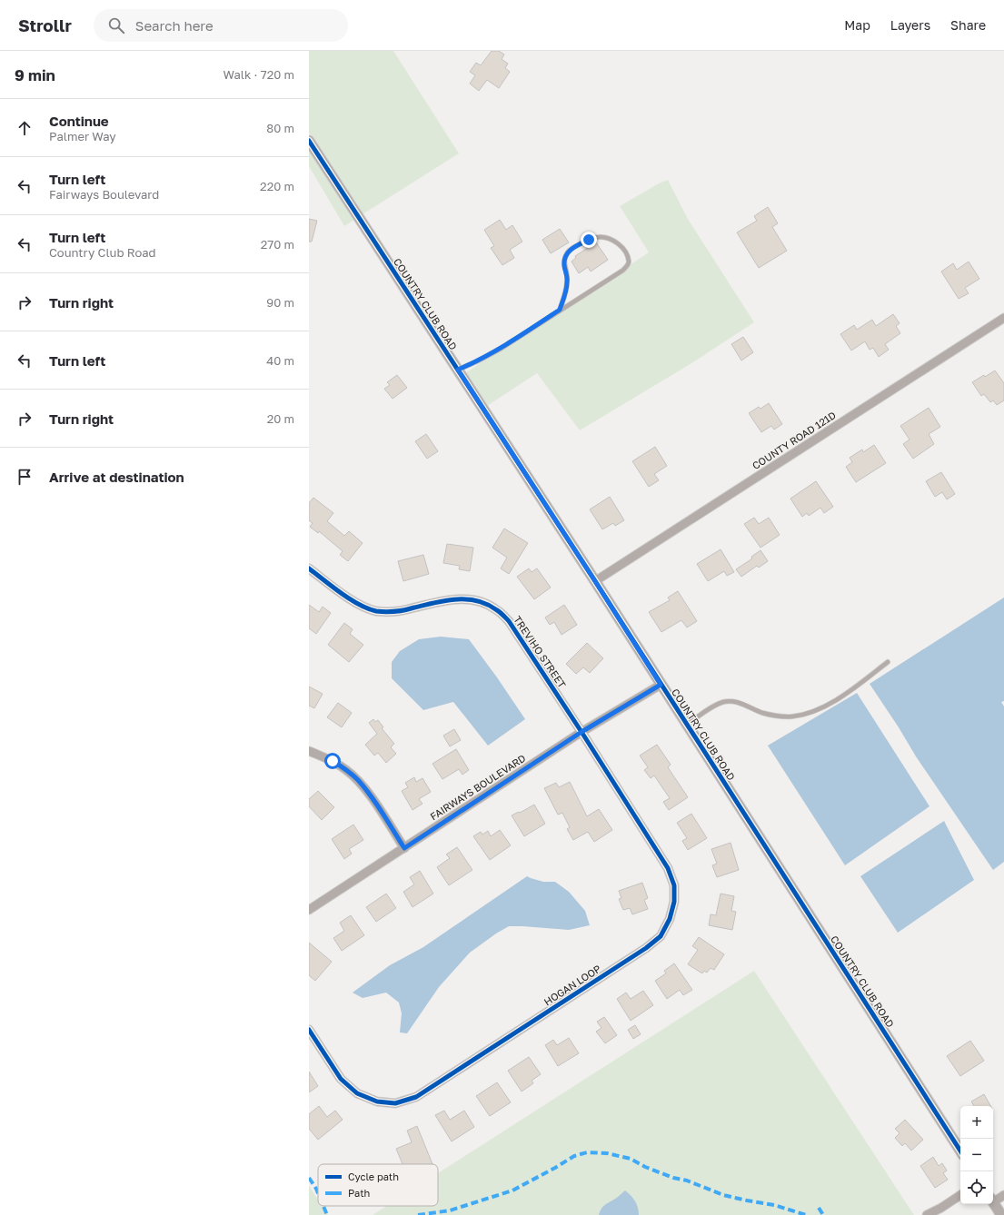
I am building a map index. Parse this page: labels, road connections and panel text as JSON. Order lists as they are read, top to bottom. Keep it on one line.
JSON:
{"streets":{"street":["COUNTRY CLUB ROAD","COUNTY ROAD 121D","TREVIHO STREET","FAIRWAYS BOULEVARD","HOGAN LOOP"]},"crossings":[["COUNTRY CLUB ROAD","COUNTY ROAD 121D"],["COUNTRY CLUB ROAD","FAIRWAYS BOULEVARD"],["TREVIHO STREET","FAIRWAYS BOULEVARD"],["TREVIHO STREET","HOGAN LOOP"],["FAIRWAYS BOULEVARD","HOGAN LOOP"]],"legend":["Cycle path","Path"],"page":{"header":"Strollr","search":"Search here","nav":["Map","Layers","Share"],"heading":["9 min","Walk · 720 m"],"list":[["Continue","Palmer Way","80 m"],["Turn left","Fairways Boulevard","220 m"],["Turn left","Country Club Road","270 m"],["Turn right","90 m"],["Turn left","40 m"],["Turn right","20 m"],"Arrive at destination"],"map_buttons":["+","−"]}}
